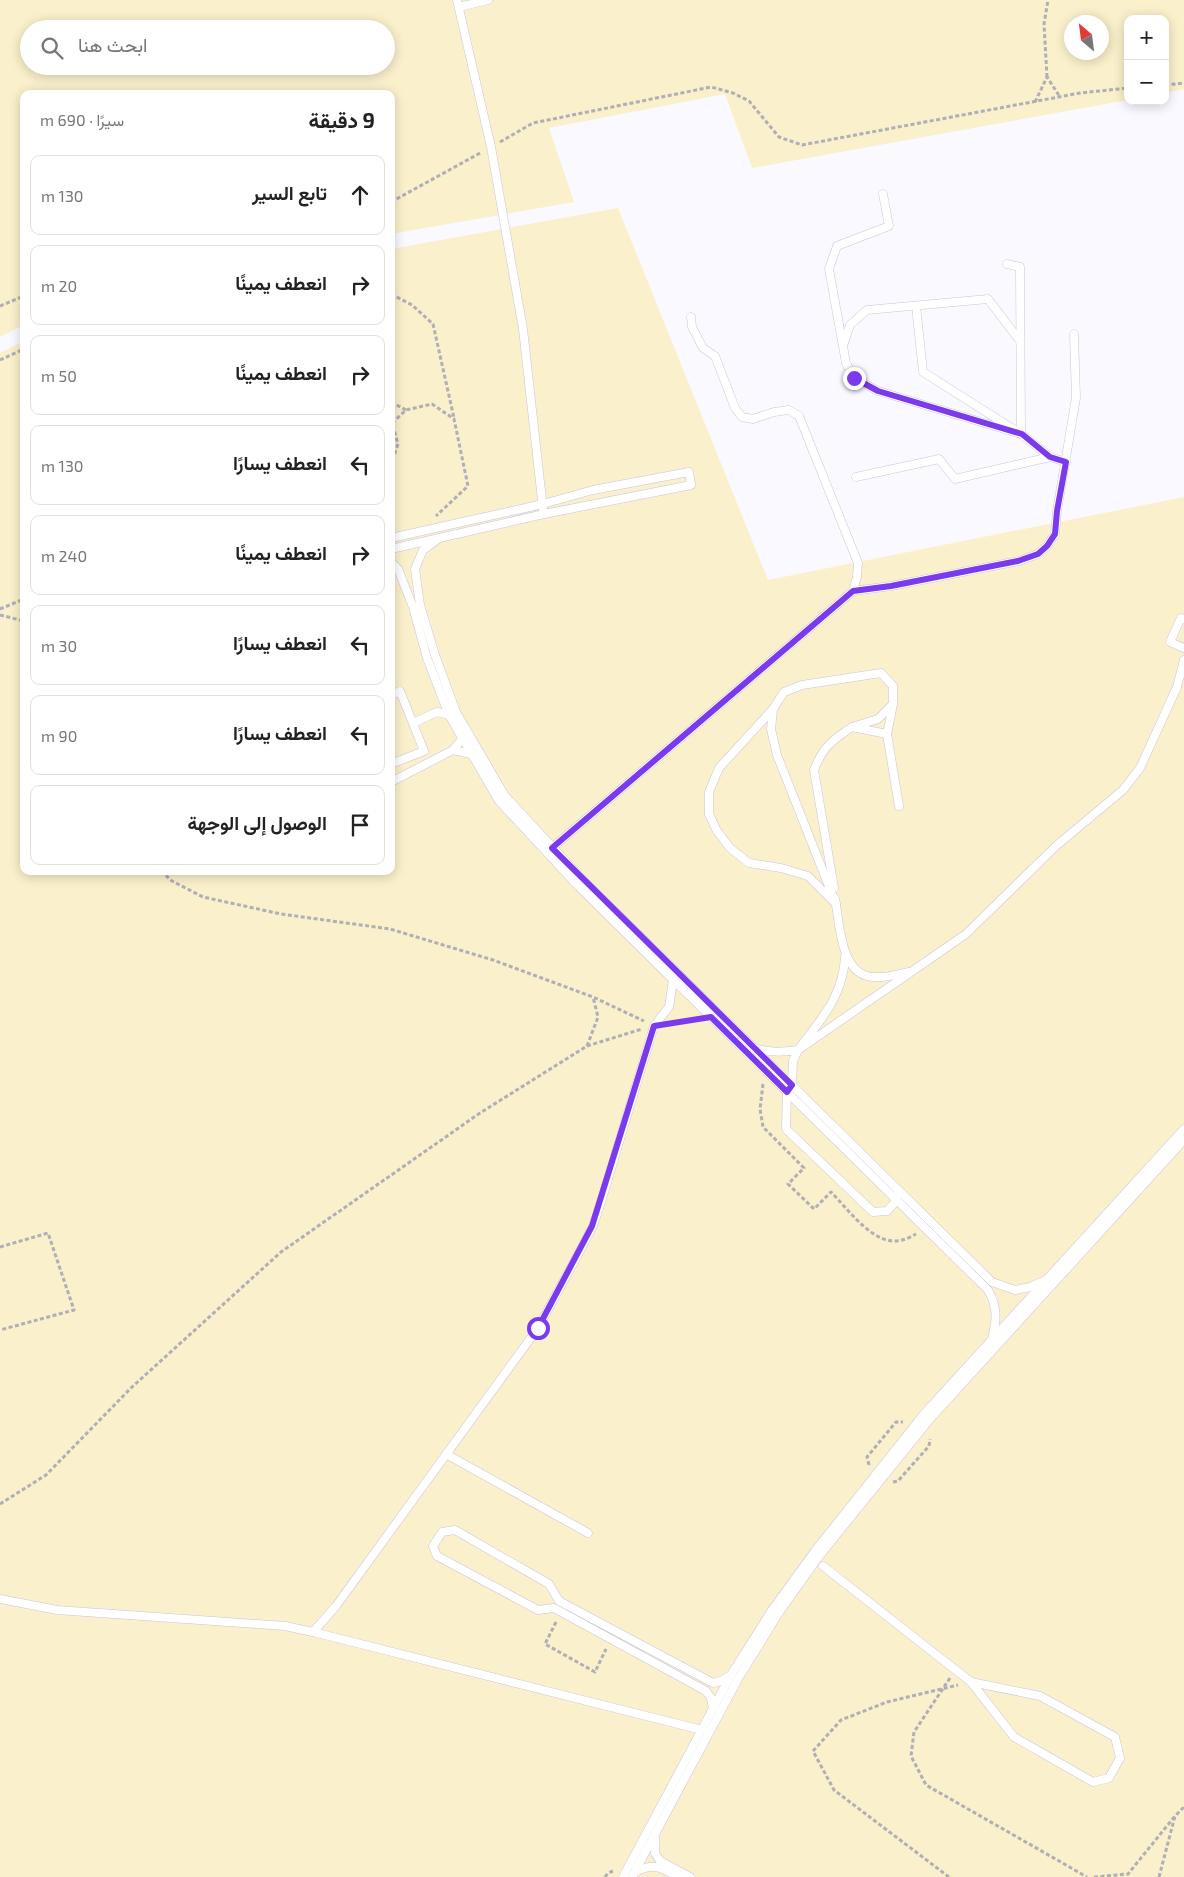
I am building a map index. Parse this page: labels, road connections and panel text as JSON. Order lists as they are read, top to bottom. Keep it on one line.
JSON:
{"north":"top left","page":{"map_buttons":["+","−"],"search":"ابحث هنا","heading":["9 دقيقة","سيرًا · 690 m"],"list":[["تابع السير","130 m"],["انعطف يمينًا","20 m"],["انعطف يمينًا","50 m"],["انعطف يسارًا","130 m"],["انعطف يمينًا","240 m"],["انعطف يسارًا","30 m"],["انعطف يسارًا","90 m"],"الوصول إلى الوجهة"]}}
